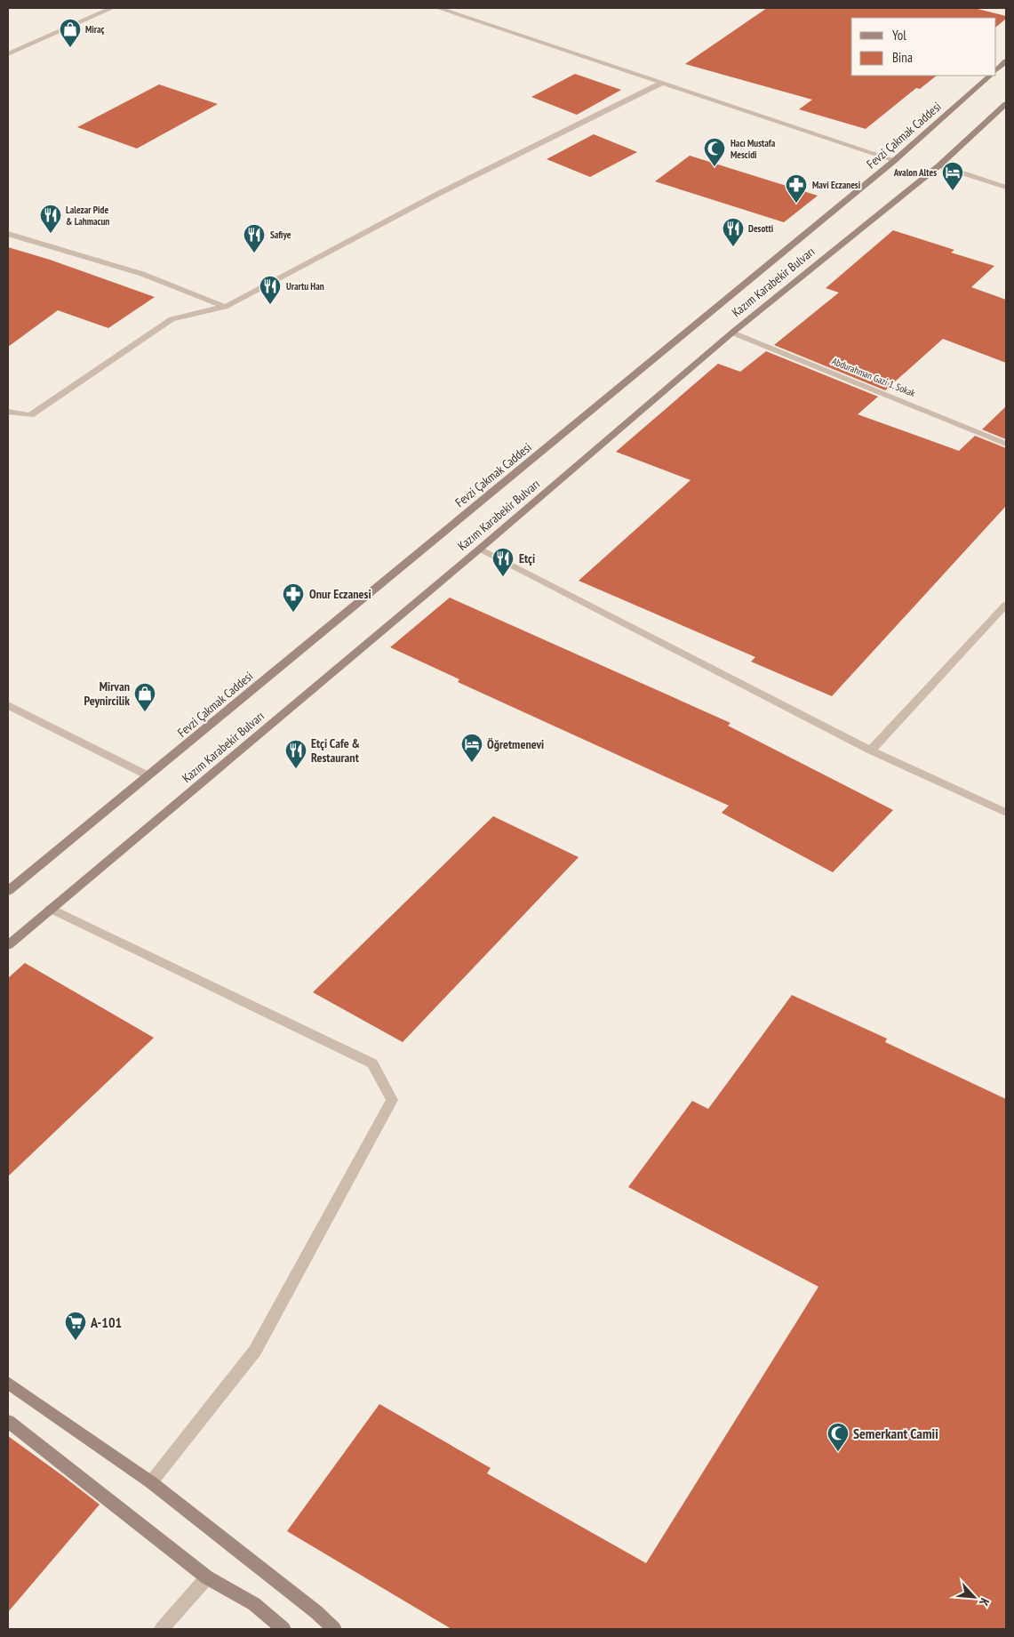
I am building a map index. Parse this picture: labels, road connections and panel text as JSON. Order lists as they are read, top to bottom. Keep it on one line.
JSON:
{"streets":{"main road":["Fevzi Çakmak Caddesi","Kazım Karabekir Bulvarı"],"street":["Abdurahman Gazi 1. Sokak"]},"crossings":[["Kazım Karabekir Bulvarı","Abdurahman Gazi 1. Sokak"]],"places":{"shop":["Miraç","Mirvan Peynircilik"],"mosque":["Hacı Mustafa Mescidi","Semerkant Camii"],"hotel":["Avalon Altes","Öğretmenevi"],"pharmacy":["Mavi Eczanesi","Onur Eczanesi"],"restaurant":["Lalezar Pide & Lahmacun","Desotti","Safiye","Urartu Han","Etçi","Etçi Cafe & Restaurant"],"supermarket":["A-101"]},"legend":["Yol","Bina"],"north":"bottom right"}
